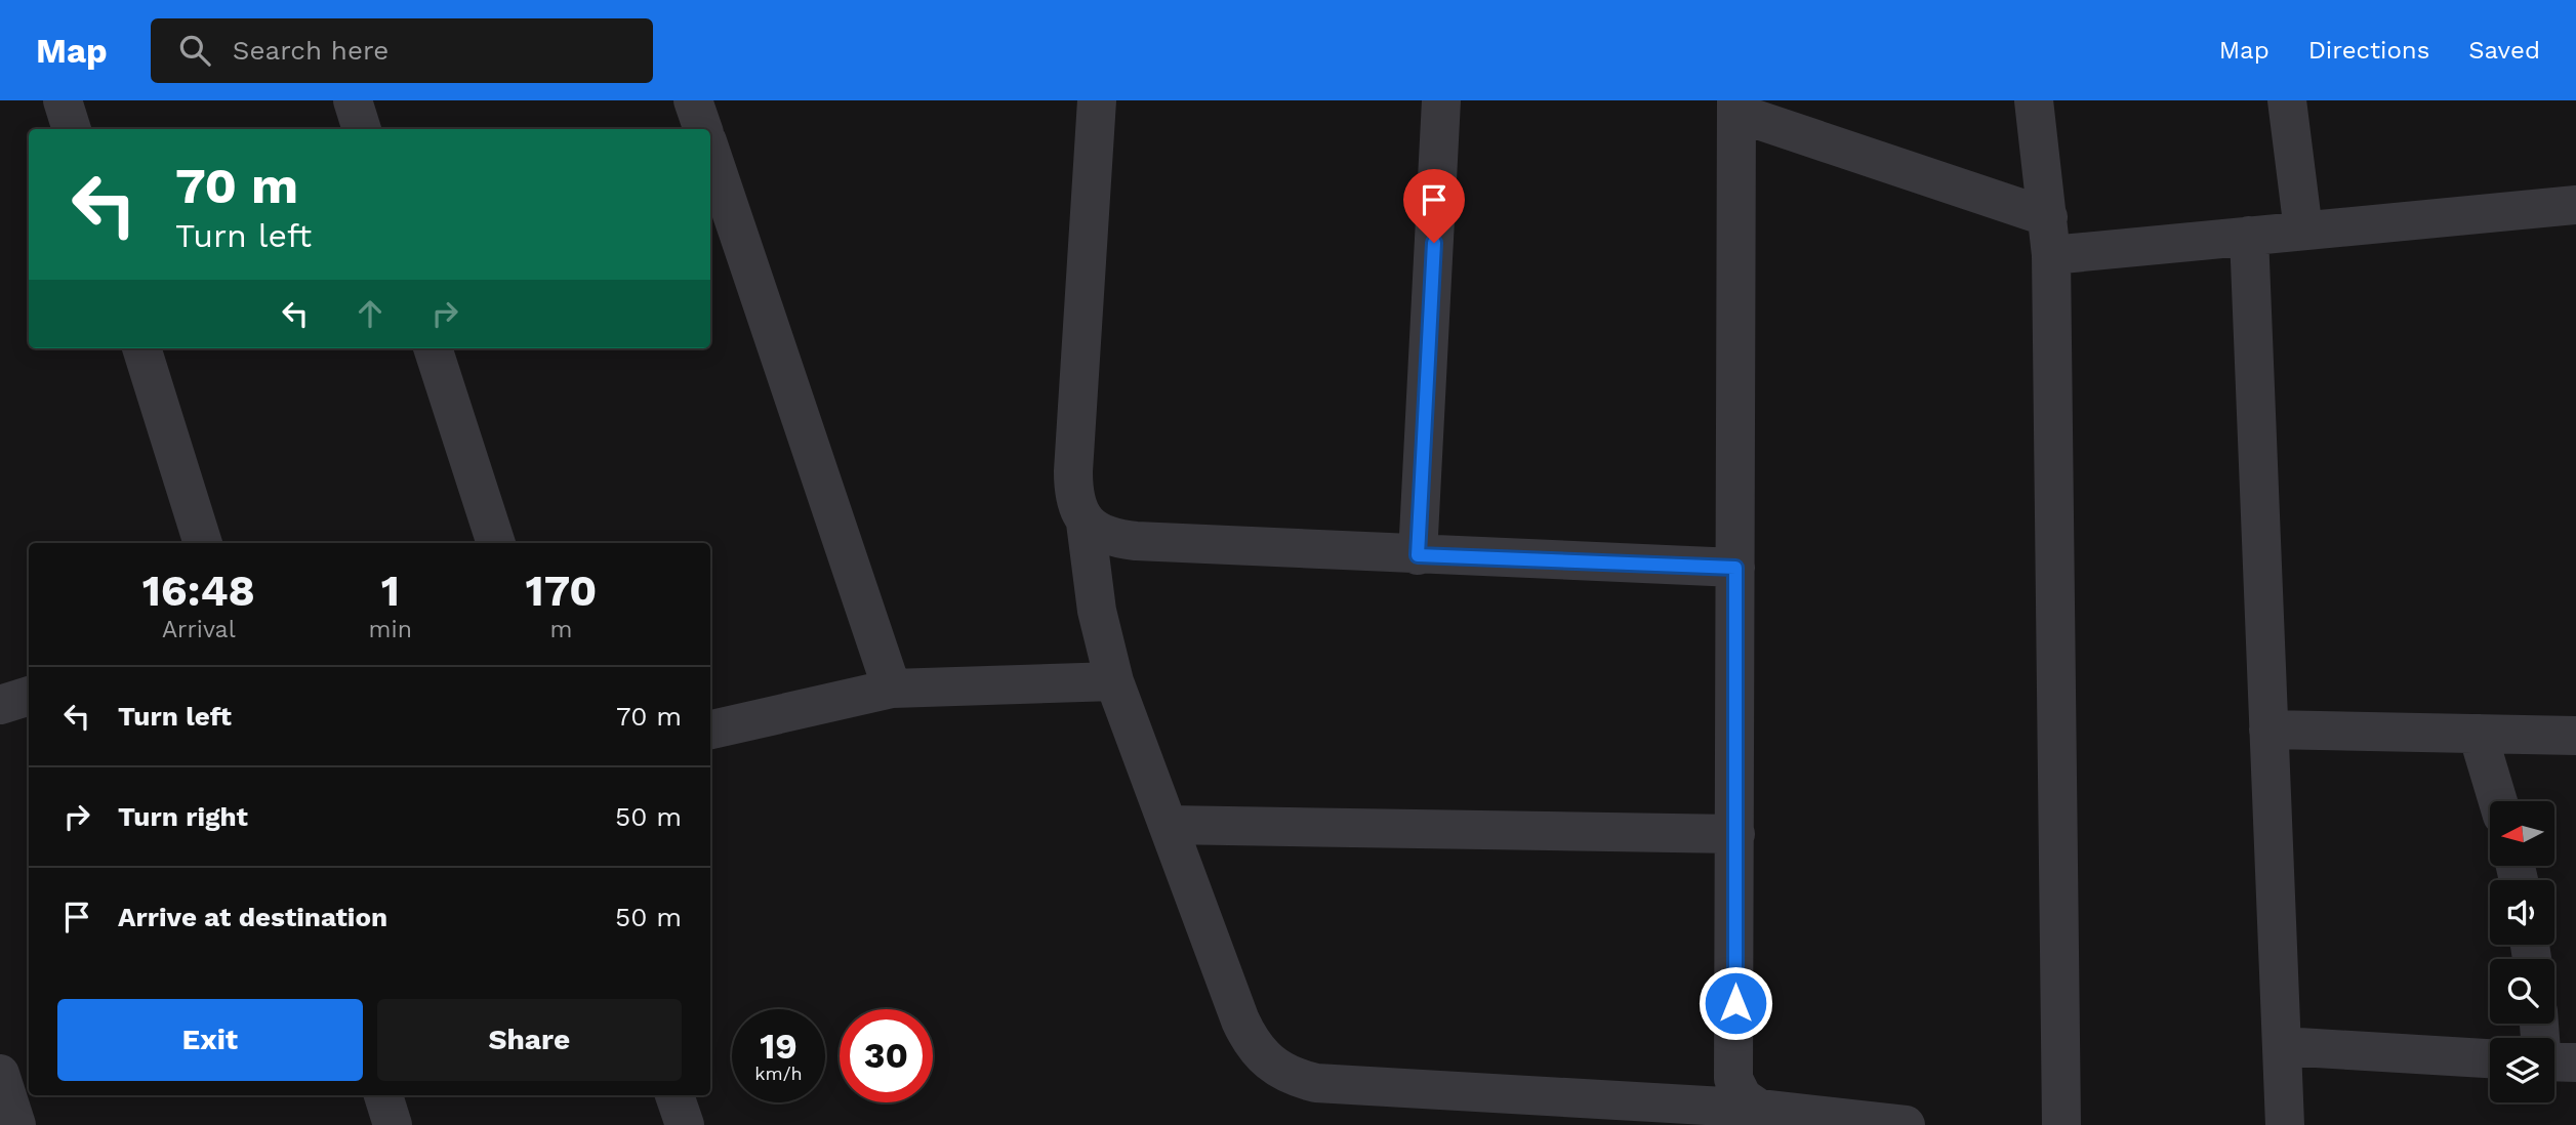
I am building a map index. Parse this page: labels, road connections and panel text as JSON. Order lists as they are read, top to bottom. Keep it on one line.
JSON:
{"north":"left","page":{"header":"Map","search":"Search here","nav":["Map","Directions","Saved"],"turn":["70 m","Turn left"],"eta":["16:48","Arrival","1","min","170","m"],"list":[{"name":"Turn left","value":"70 m"},{"name":"Turn right","value":"50 m"},{"name":"Arrive at destination","value":"50 m"}],"buttons":["Exit","Share"],"speed":"19 km/h","limit":"30"}}
